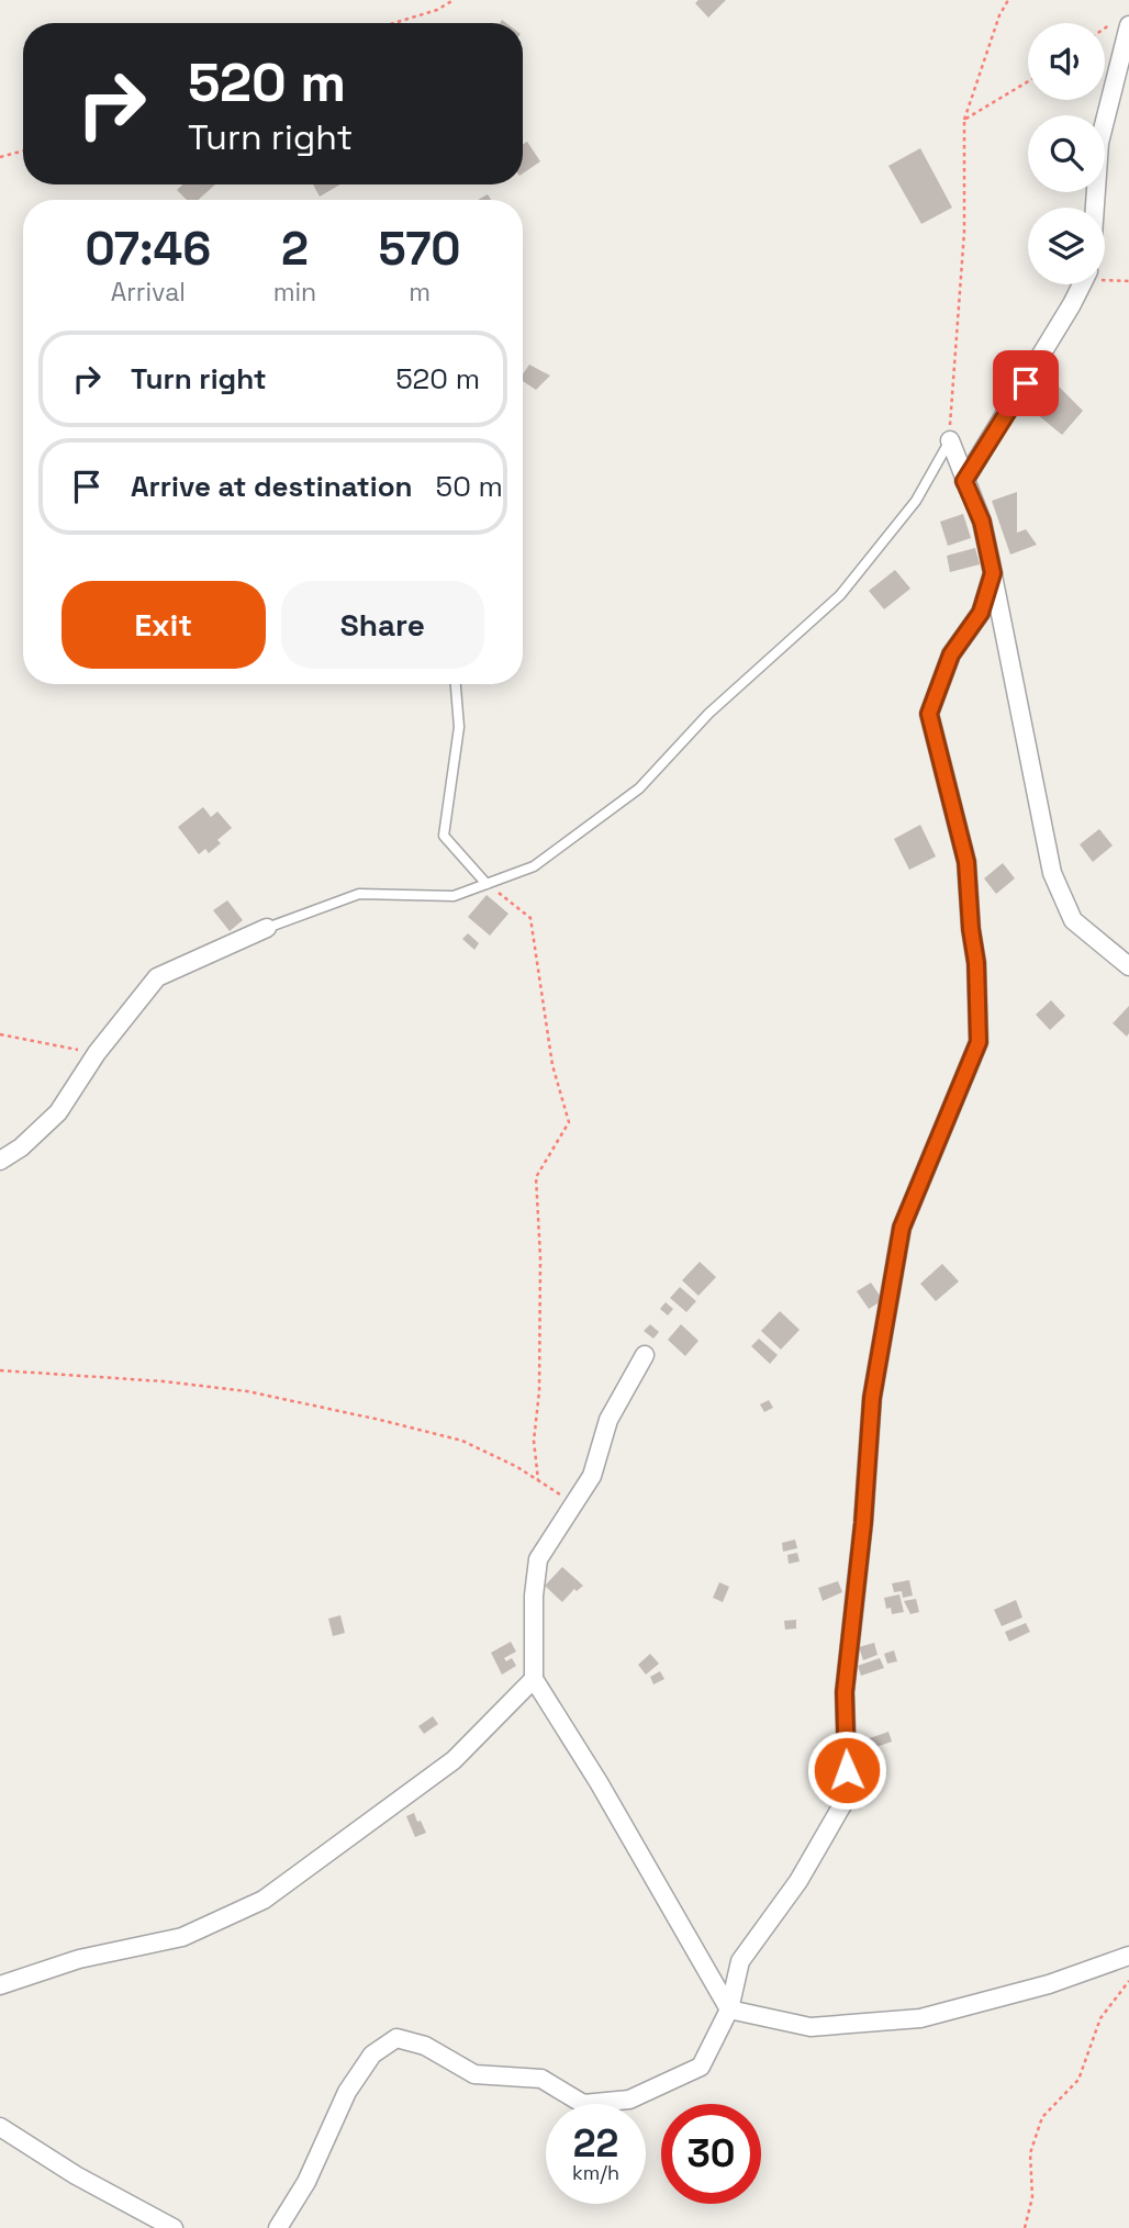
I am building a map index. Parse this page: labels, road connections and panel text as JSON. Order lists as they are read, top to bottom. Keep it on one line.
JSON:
{"page":{"turn":["520 m","Turn right"],"eta":["07:46","Arrival","2","min","570","m"],"list":[{"name":"Turn right","value":"520 m"},{"name":"Arrive at destination","value":"50 m"}],"buttons":["Exit","Share"],"speed":"22 km/h","limit":"30"}}
